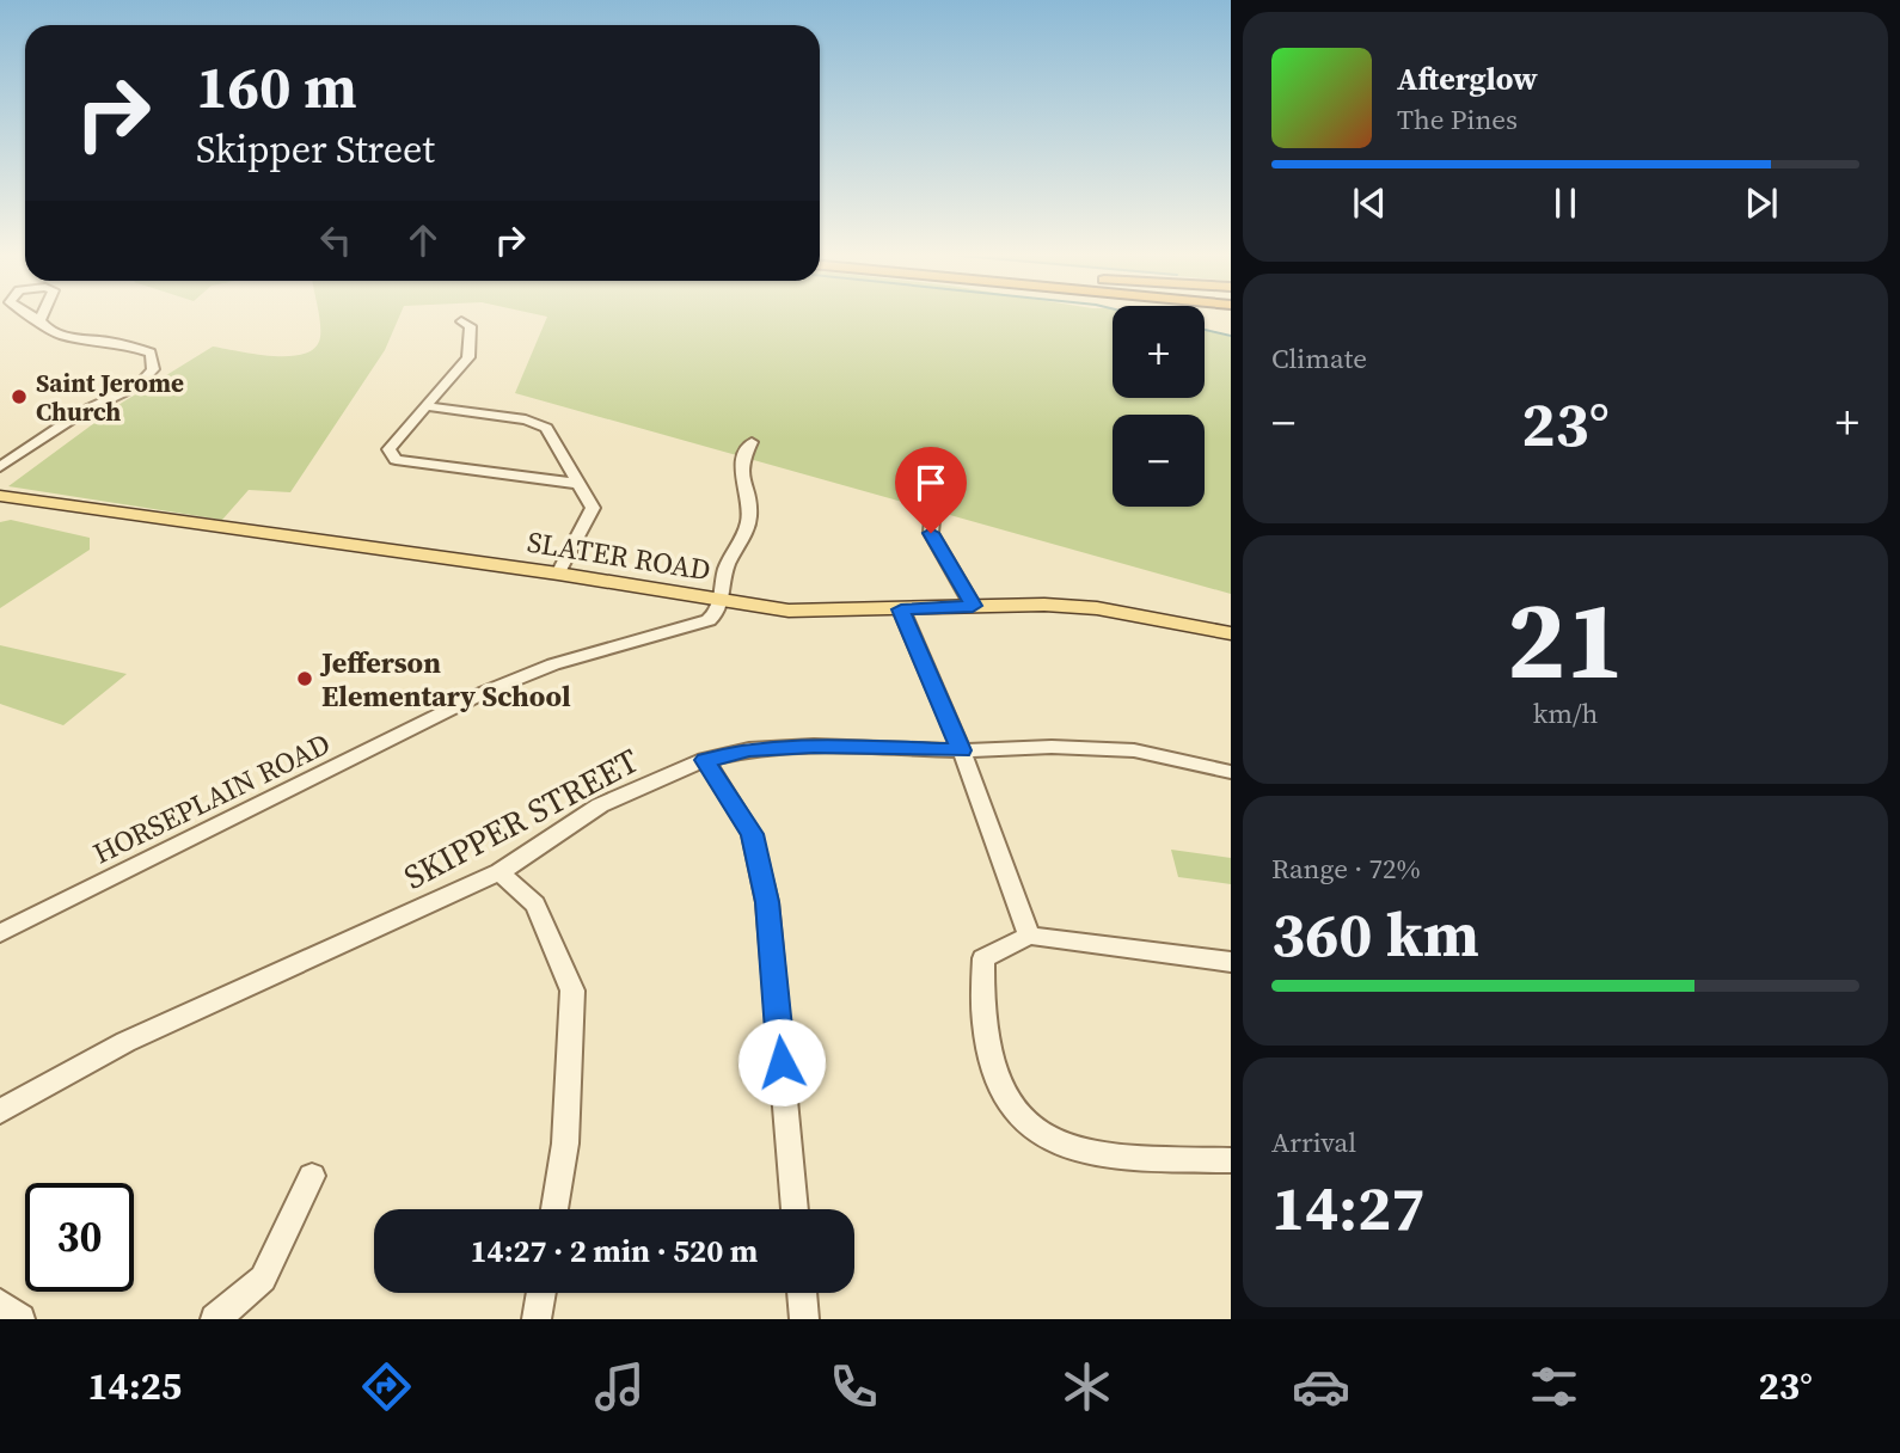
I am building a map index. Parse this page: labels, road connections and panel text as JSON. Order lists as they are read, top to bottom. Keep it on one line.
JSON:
{"streets":{"main road":["SLATER ROAD"],"street":["HORSEPLAIN ROAD","SKIPPER STREET"]},"crossings":[["SLATER ROAD","HORSEPLAIN ROAD"]],"places":["Saint Jerome Church","Jefferson Elementary School"],"page":{"turn":["160 m","Skipper Street"],"song":["Afterglow","The Pines"],"tile":["Climate",["21","km/h"],["Range · 72%","360 km"],["Arrival","14:27"]],"map_buttons":["+","−"],"heat":["−","23°","+"],"limit":"30","trip":"14:27 · 2 min · 520 m","tabs":["14:25","23°"]}}
